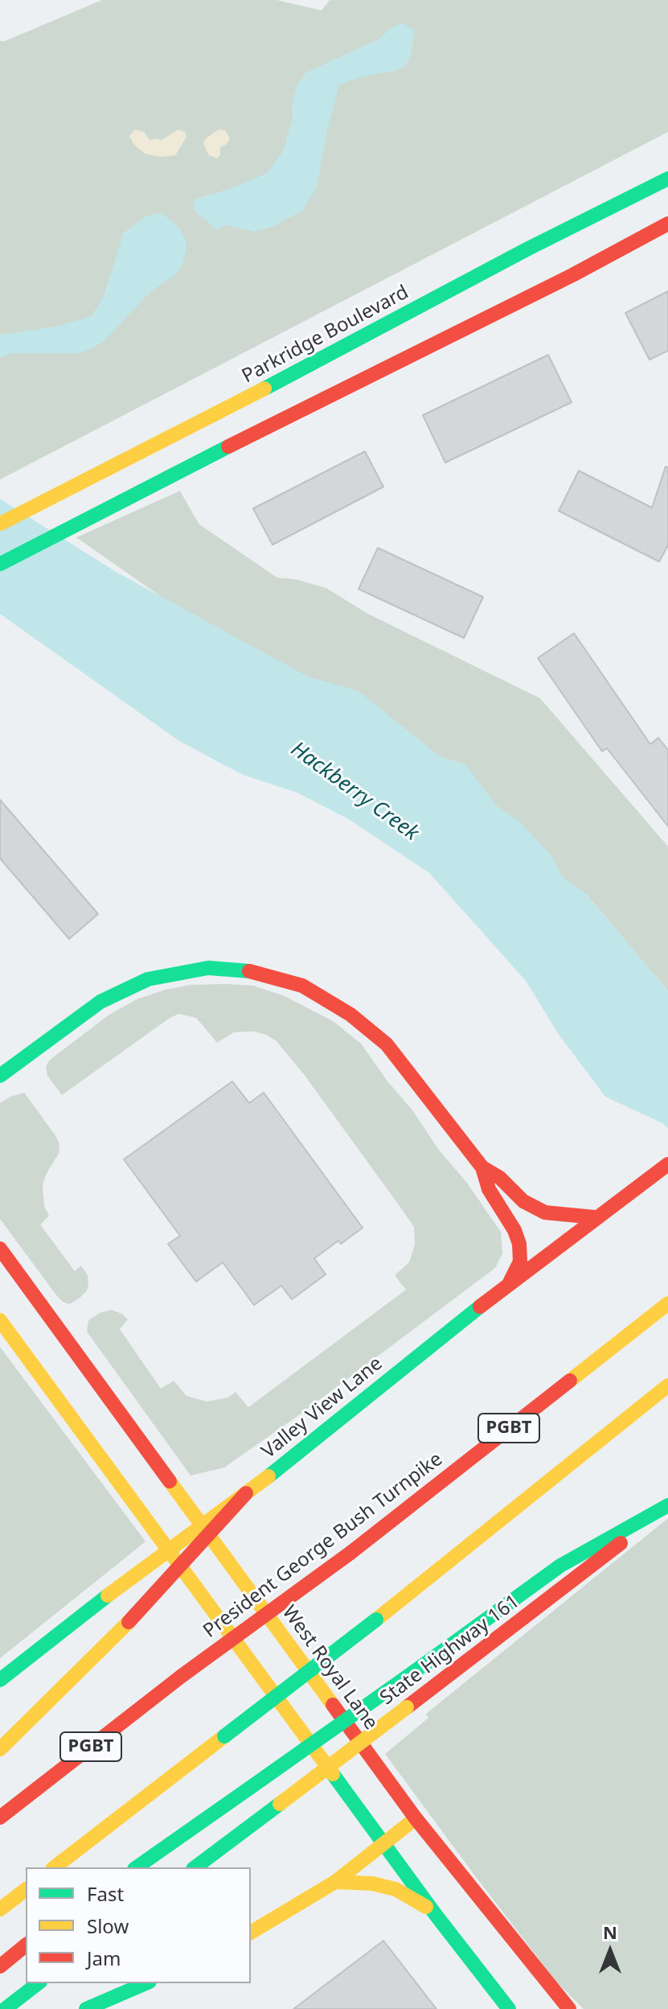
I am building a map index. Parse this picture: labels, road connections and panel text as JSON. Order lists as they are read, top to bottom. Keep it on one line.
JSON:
{"streets":{"main road":["Parkridge Boulevard","Valley View Lane","PGBT","President George Bush Turnpike","State Highway 161","West Royal Lane"]},"water":["Hackberry Creek"],"legend":["Fast","Slow","Jam"],"north":"top"}
